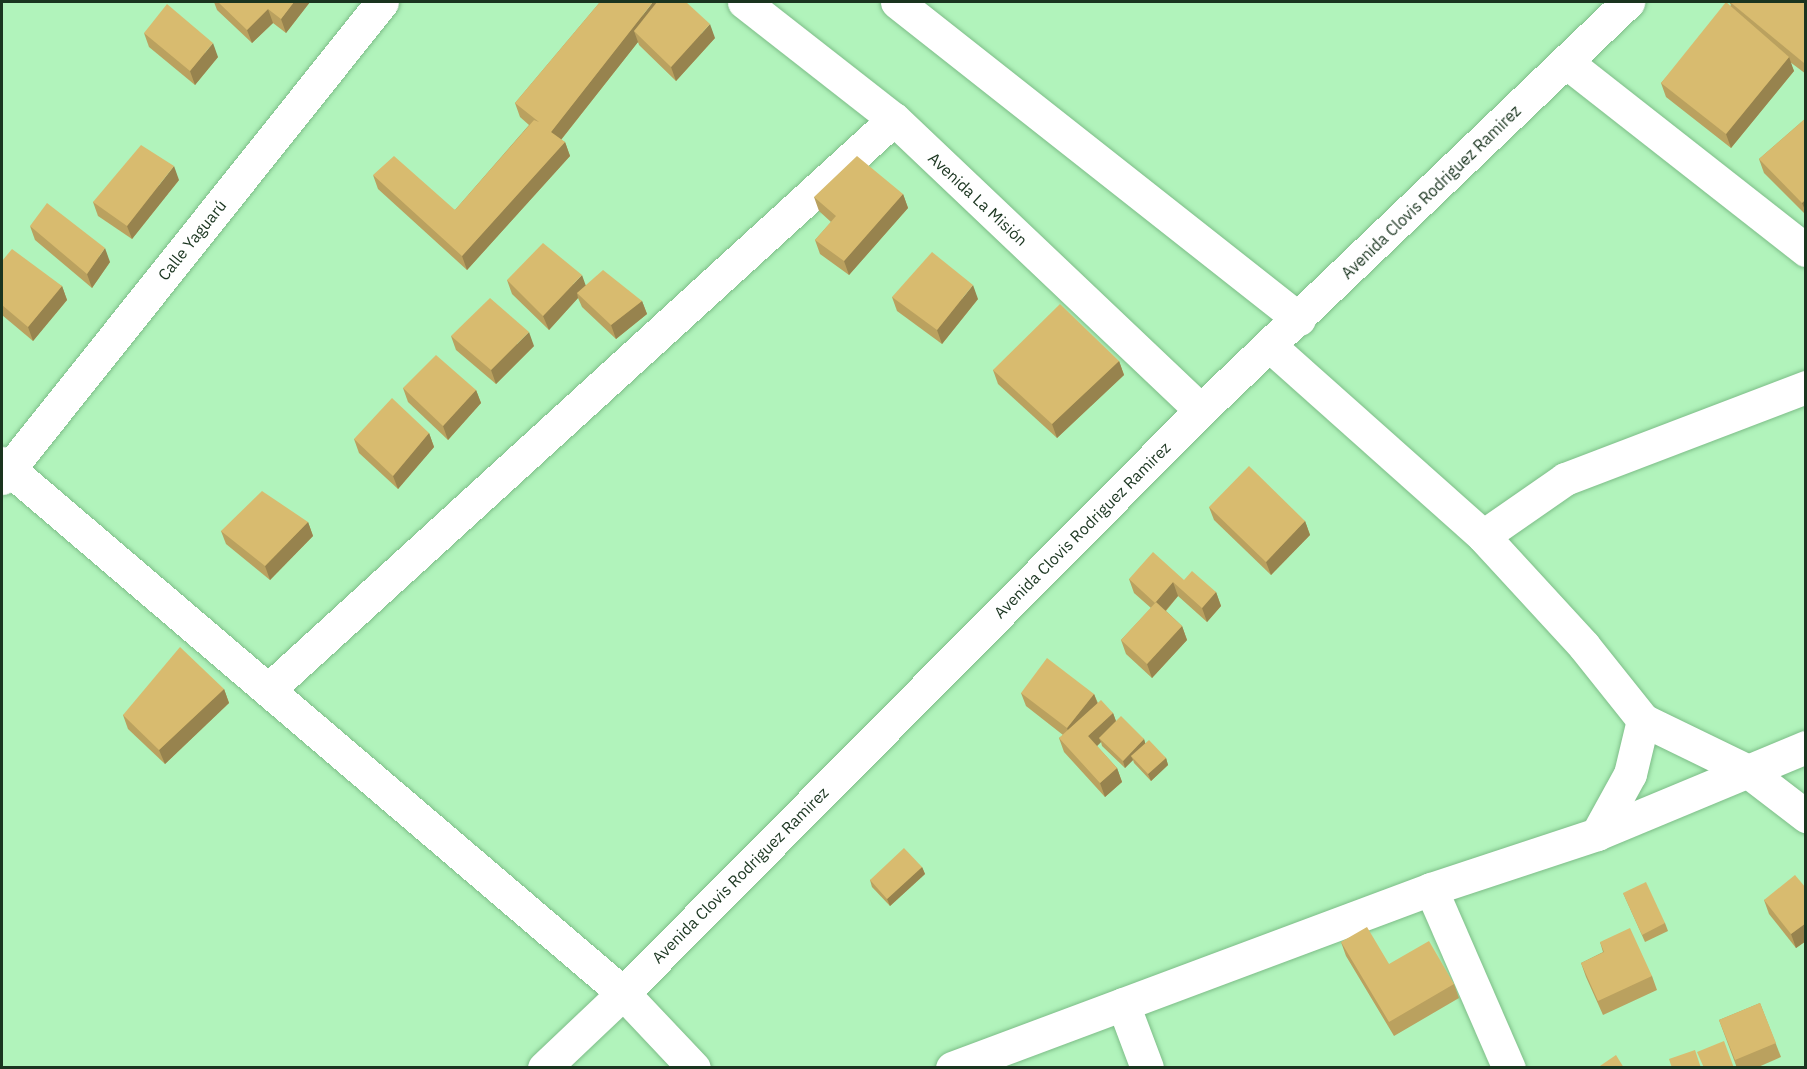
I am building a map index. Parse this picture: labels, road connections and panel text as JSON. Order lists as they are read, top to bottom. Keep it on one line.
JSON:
{"streets":{"street":["Avenida Clovis Rodriguez Ramirez","Avenida La Misión","Calle Yaguarú"]},"crossings":[["Avenida Clovis Rodriguez Ramirez","Avenida La Misión"]]}
